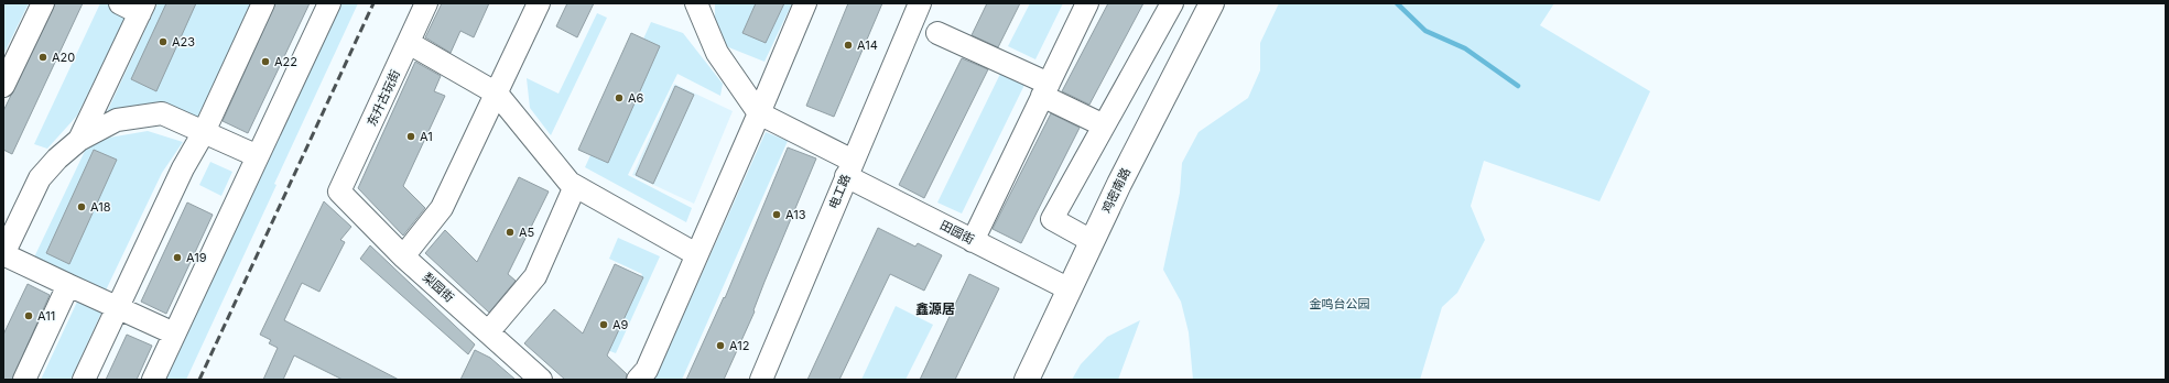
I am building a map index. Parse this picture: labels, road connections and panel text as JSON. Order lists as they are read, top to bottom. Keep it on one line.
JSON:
{"streets":{"main road":["鸡密南路"],"street":["东升古玩街","电工路","田园街","梨园街"]},"crossings":[["东升古玩街","梨园街"],["鸡密南路","田园街"],["电工路","田园街"]],"districts":["鑫源居"],"parks":["金鸣台公园"],"places":["A23","A14","A20","A22","A6","A1","A18","A13","A5","A19","A11","A9","A12"]}
